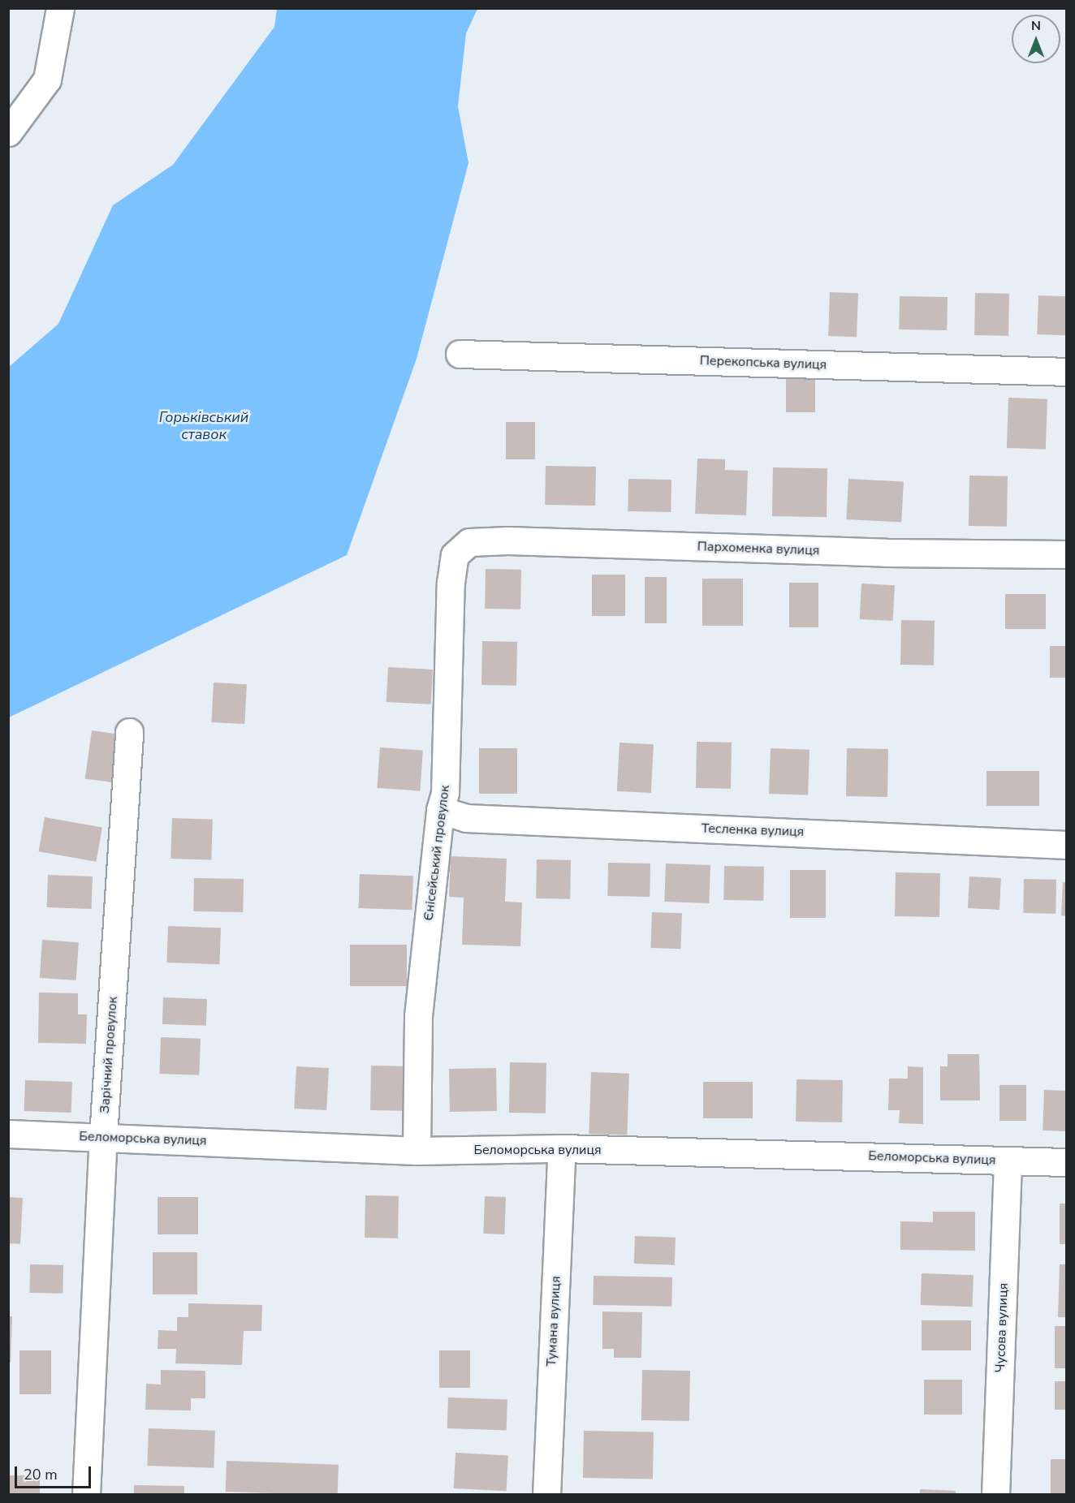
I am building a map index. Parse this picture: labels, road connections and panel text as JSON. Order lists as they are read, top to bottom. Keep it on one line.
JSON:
{"streets":{"street":["Перекопська вулиця","Пархоменка вулиця","Тесленка вулиця","Єнісейський провулок","Зарічний провулок","Беломорська вулиця","Тумана вулиця","Чусова вулиця"]},"crossings":[["Пархоменка вулиця","Єнісейський провулок"],["Тесленка вулиця","Єнісейський провулок"],["Єнісейський провулок","Беломорська вулиця"],["Зарічний провулок","Беломорська вулиця"],["Беломорська вулиця","Тумана вулиця"],["Беломорська вулиця","Чусова вулиця"]],"water":["Горьківський ставок"],"scale_bar":"20 m","north":"top"}
